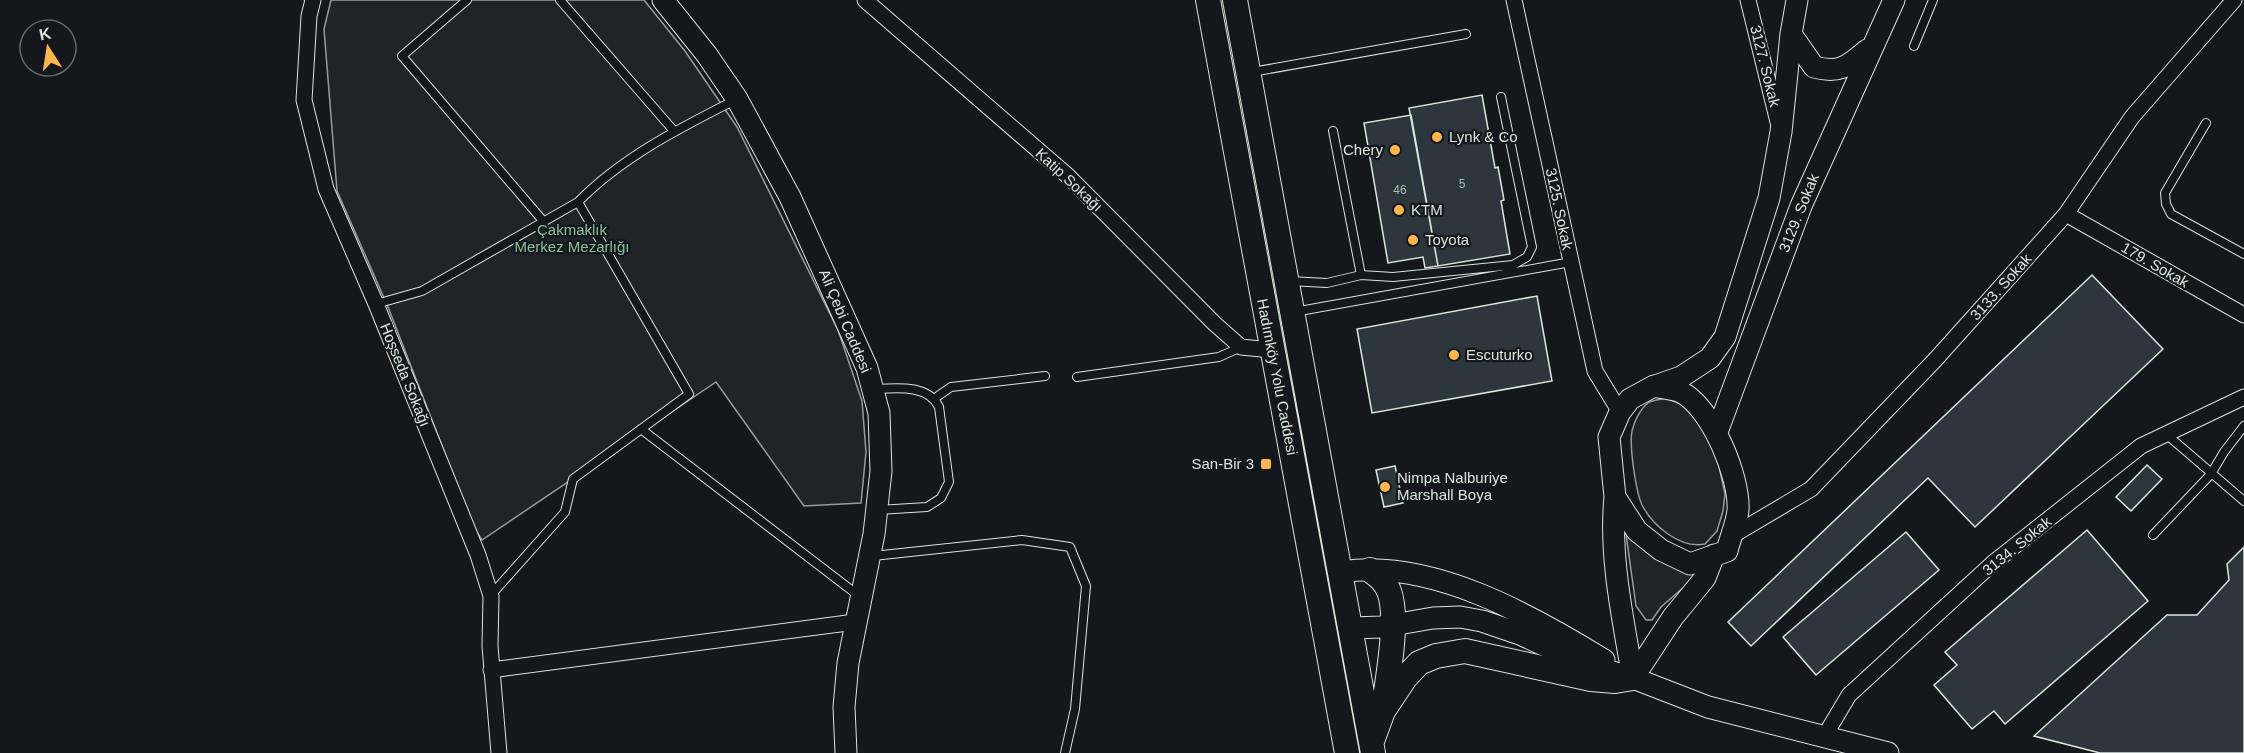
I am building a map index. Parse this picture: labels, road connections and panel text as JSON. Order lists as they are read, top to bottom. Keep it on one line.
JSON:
{"streets":{"main road":["Hadımköy Yolu Caddesi"],"street":["3127. Sokak","Katip Sokağı","3125. Sokak","3129. Sokak","179. Sokak","3133. Sokak","Ali Çebi Caddesi","Hoşseda Sokağı","3134. Sokak"]},"crossings":[["3125. Sokak","3129. Sokak"],["3125. Sokak","3133. Sokak"],["3129. Sokak","3133. Sokak"],["179. Sokak","3133. Sokak"]],"parks":["Çakmaklık Merkez Mezarlığı"],"places":{"other":["Lynk & Co","Chery","KTM","Toyota","Escuturko","Nimpa Nalburiye Marshall Boya"],"transit":["San-Bir 3"]},"house_numbers":["5","46"],"north":"top"}
